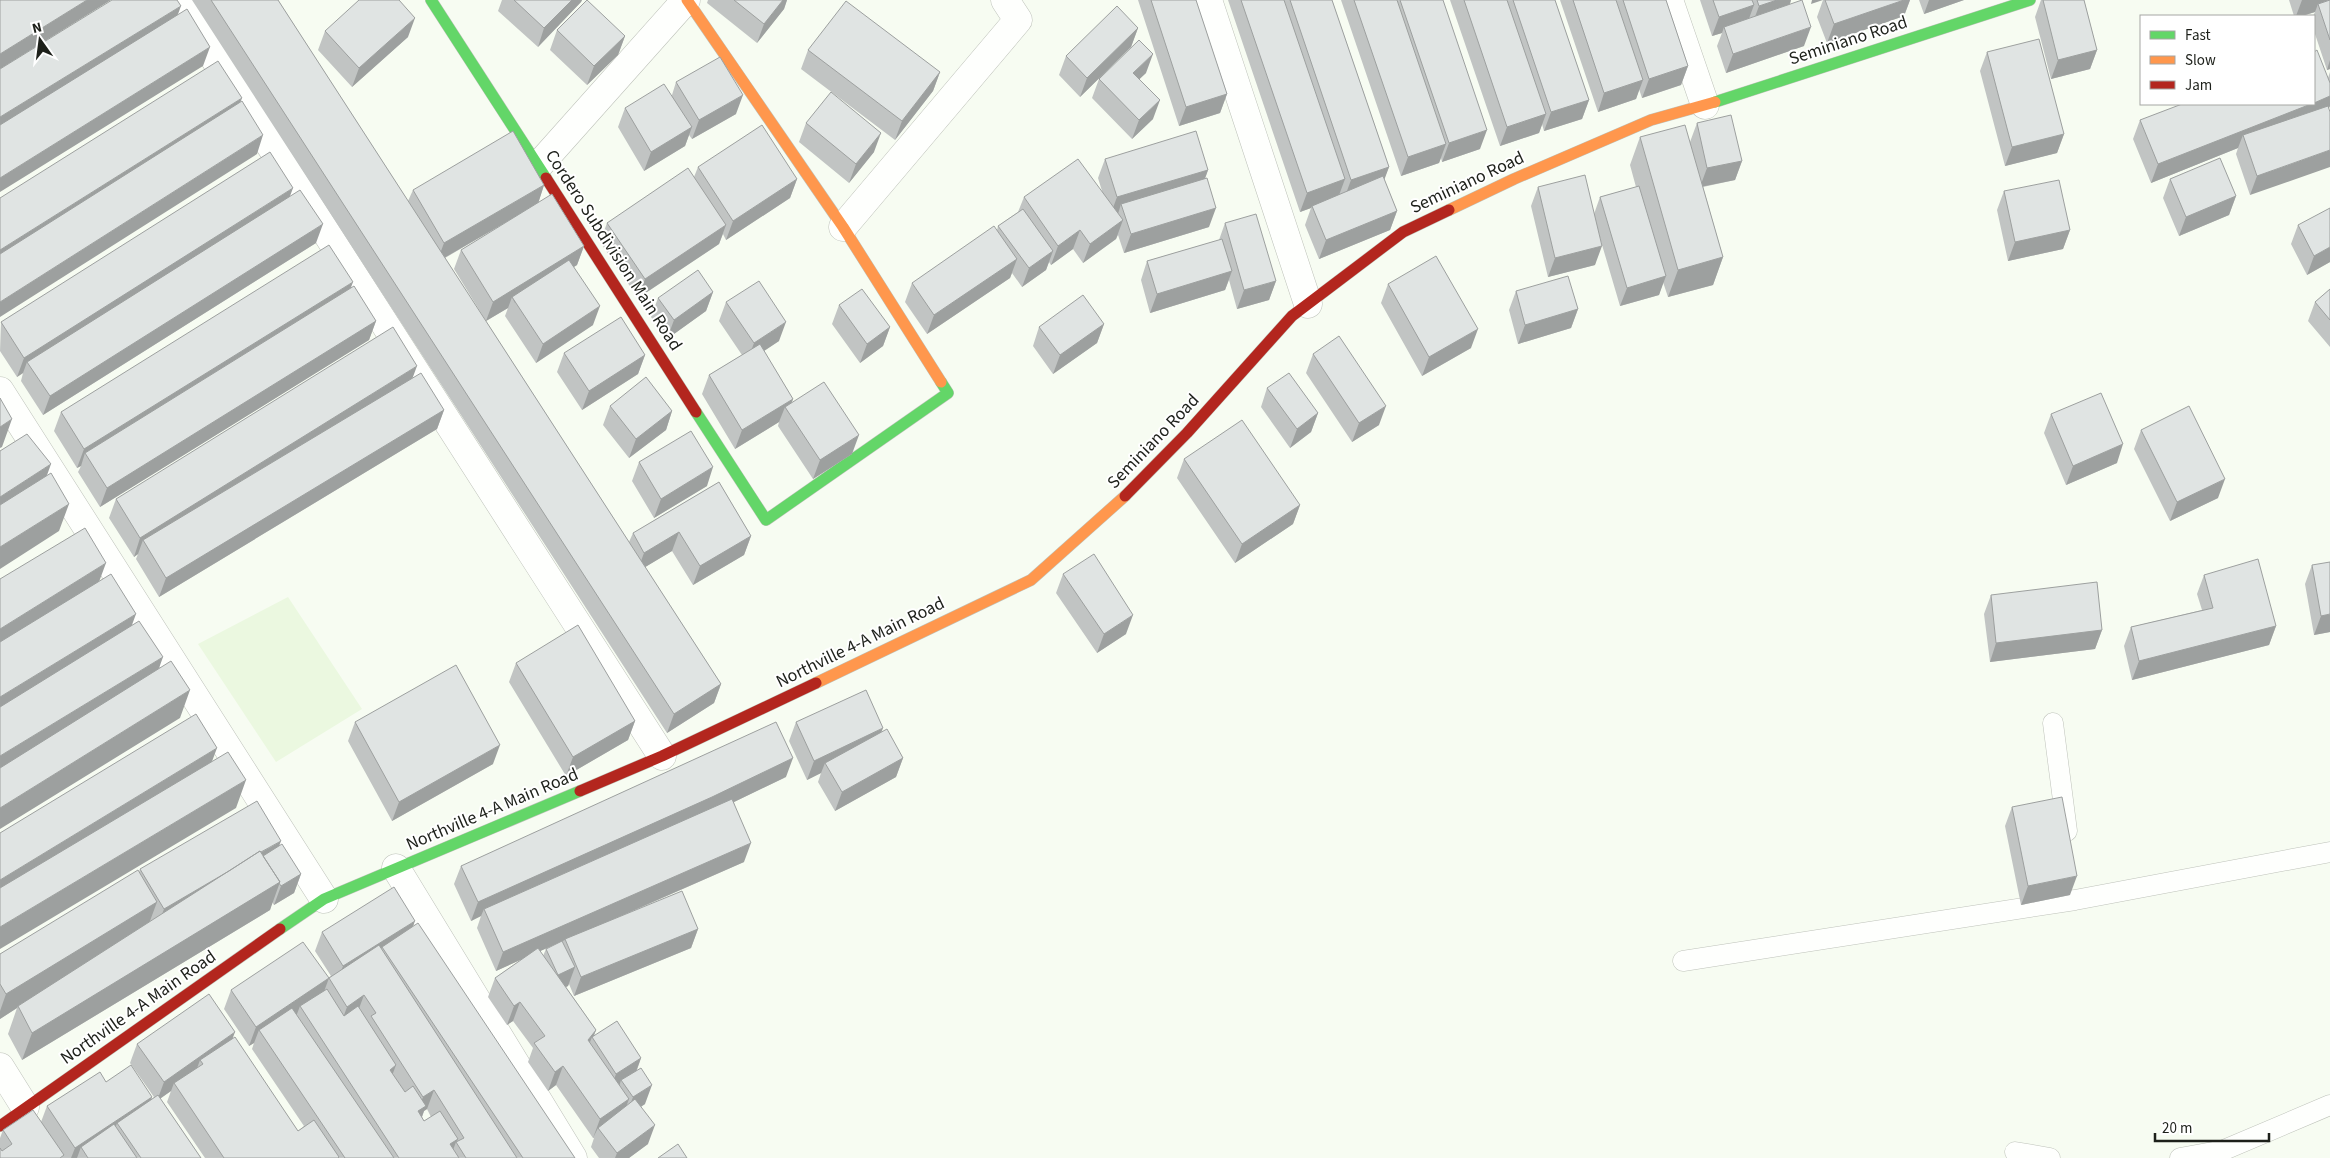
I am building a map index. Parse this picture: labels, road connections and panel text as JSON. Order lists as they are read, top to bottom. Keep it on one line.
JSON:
{"streets":{"street":["Seminiano Road","Cordero Subdivision Main Road","Northville 4-A Main Road"]},"crossings":[["Seminiano Road","Northville 4-A Main Road"]],"legend":["Fast","Slow","Jam"],"scale_bar":"20 m","north":"top"}
